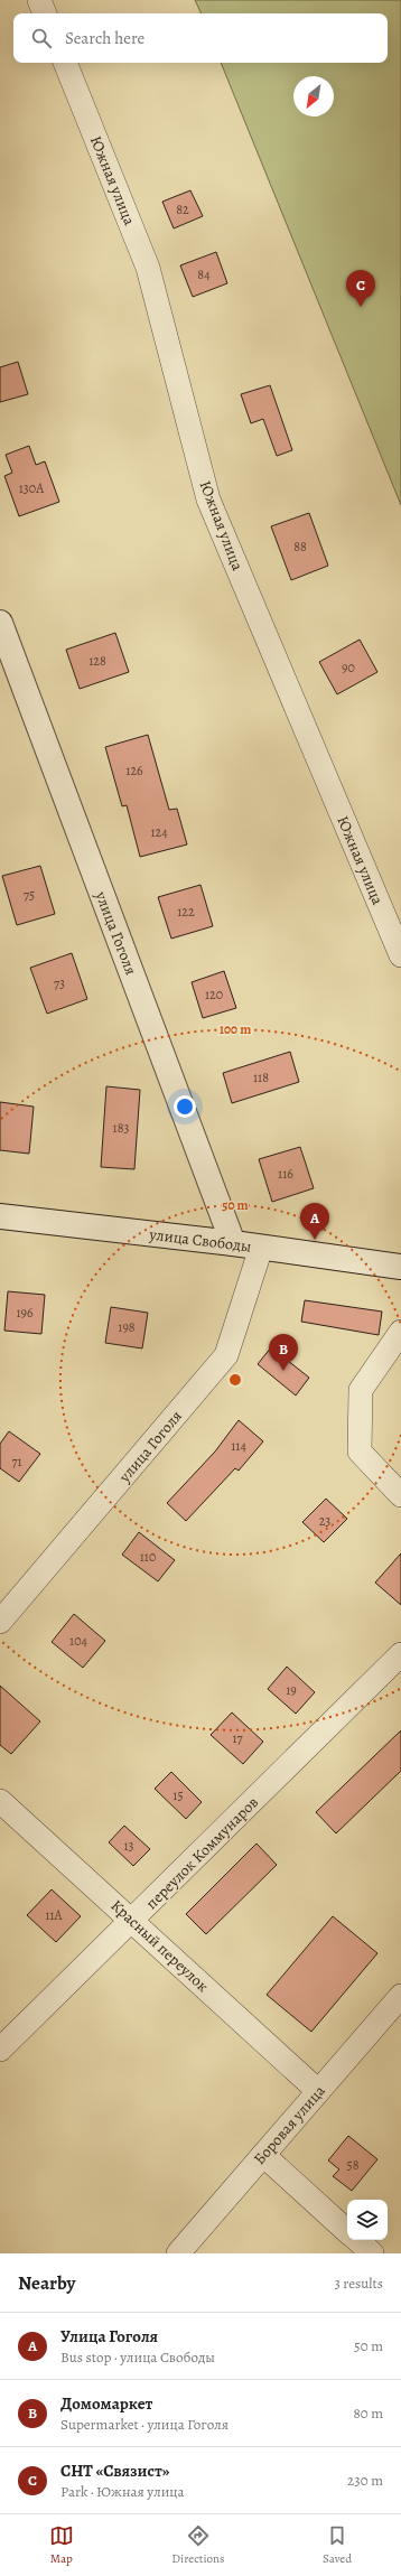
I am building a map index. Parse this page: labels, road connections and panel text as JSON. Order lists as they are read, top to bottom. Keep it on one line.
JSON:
{"streets":{"street":["Южная улица","улица Гоголя","улица Свободы","переулок Коммунаров","Красный переулок","Боровая улица"]},"crossings":[["улица Гоголя","улица Свободы"],["переулок Коммунаров","Красный переулок"],["Красный переулок","Боровая улица"]],"house_numbers":["82","84","130А","88","128","90","126","124","75","122","73","120","118","183","116","196","198","114","71","23","110","104","19","17","15","13","11А","58"],"north":"bottom left","page":{"search":"Search here","pins":["C","A","B"],"heading":["Nearby","3 results"],"list":[{"mark":"A","name":"Улица Гоголя","note":"Bus stop · улица Свободы","value":"50 m"},{"mark":"B","name":"Домомаркет","note":"Supermarket · улица Гоголя","value":"80 m"},{"mark":"C","name":"СНТ «Связист»","note":"Park · Южная улица","value":"230 m"}],"nav":["Map","Directions","Saved"]},"rings":["100 m","50 m"]}
